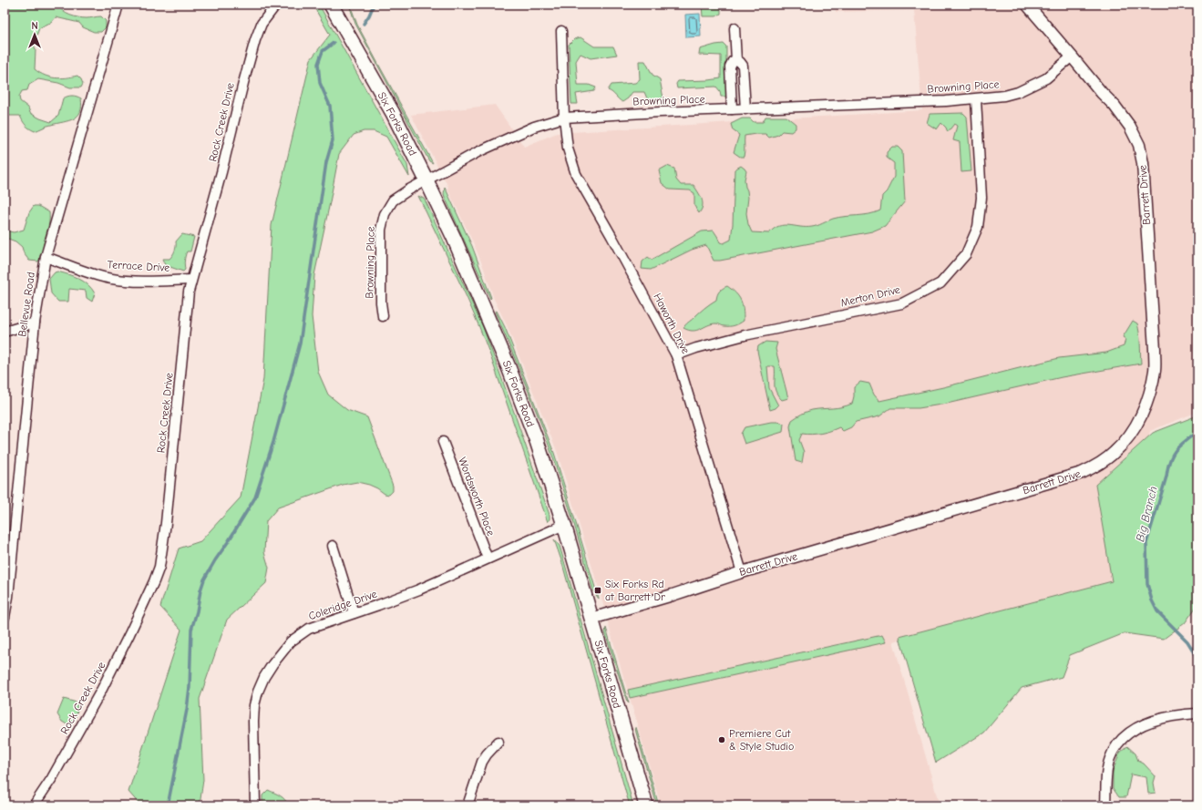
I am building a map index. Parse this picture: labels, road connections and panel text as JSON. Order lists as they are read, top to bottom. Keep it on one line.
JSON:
{"streets":{"main road":["Six Forks Road"],"street":["Browning Place","Rock Creek Drive","Barrett Drive","Terrace Drive","Merton Drive","Bellevue Road","Haworth Drive","Wordsworth Place","Coleridge Drive"]},"crossings":[["Browning Place","Six Forks Road"],["Browning Place","Barrett Drive"],["Browning Place","Merton Drive"],["Browning Place","Haworth Drive"],["Rock Creek Drive","Terrace Drive"],["Six Forks Road","Barrett Drive"],["Six Forks Road","Coleridge Drive"],["Barrett Drive","Haworth Drive"],["Terrace Drive","Bellevue Road"],["Merton Drive","Haworth Drive"],["Wordsworth Place","Coleridge Drive"]],"water":["Big Branch"],"places":{"transit":["Six Forks Rd at Barrett Dr"],"other":["Premiere Cut & Style Studio"]},"north":"top"}
